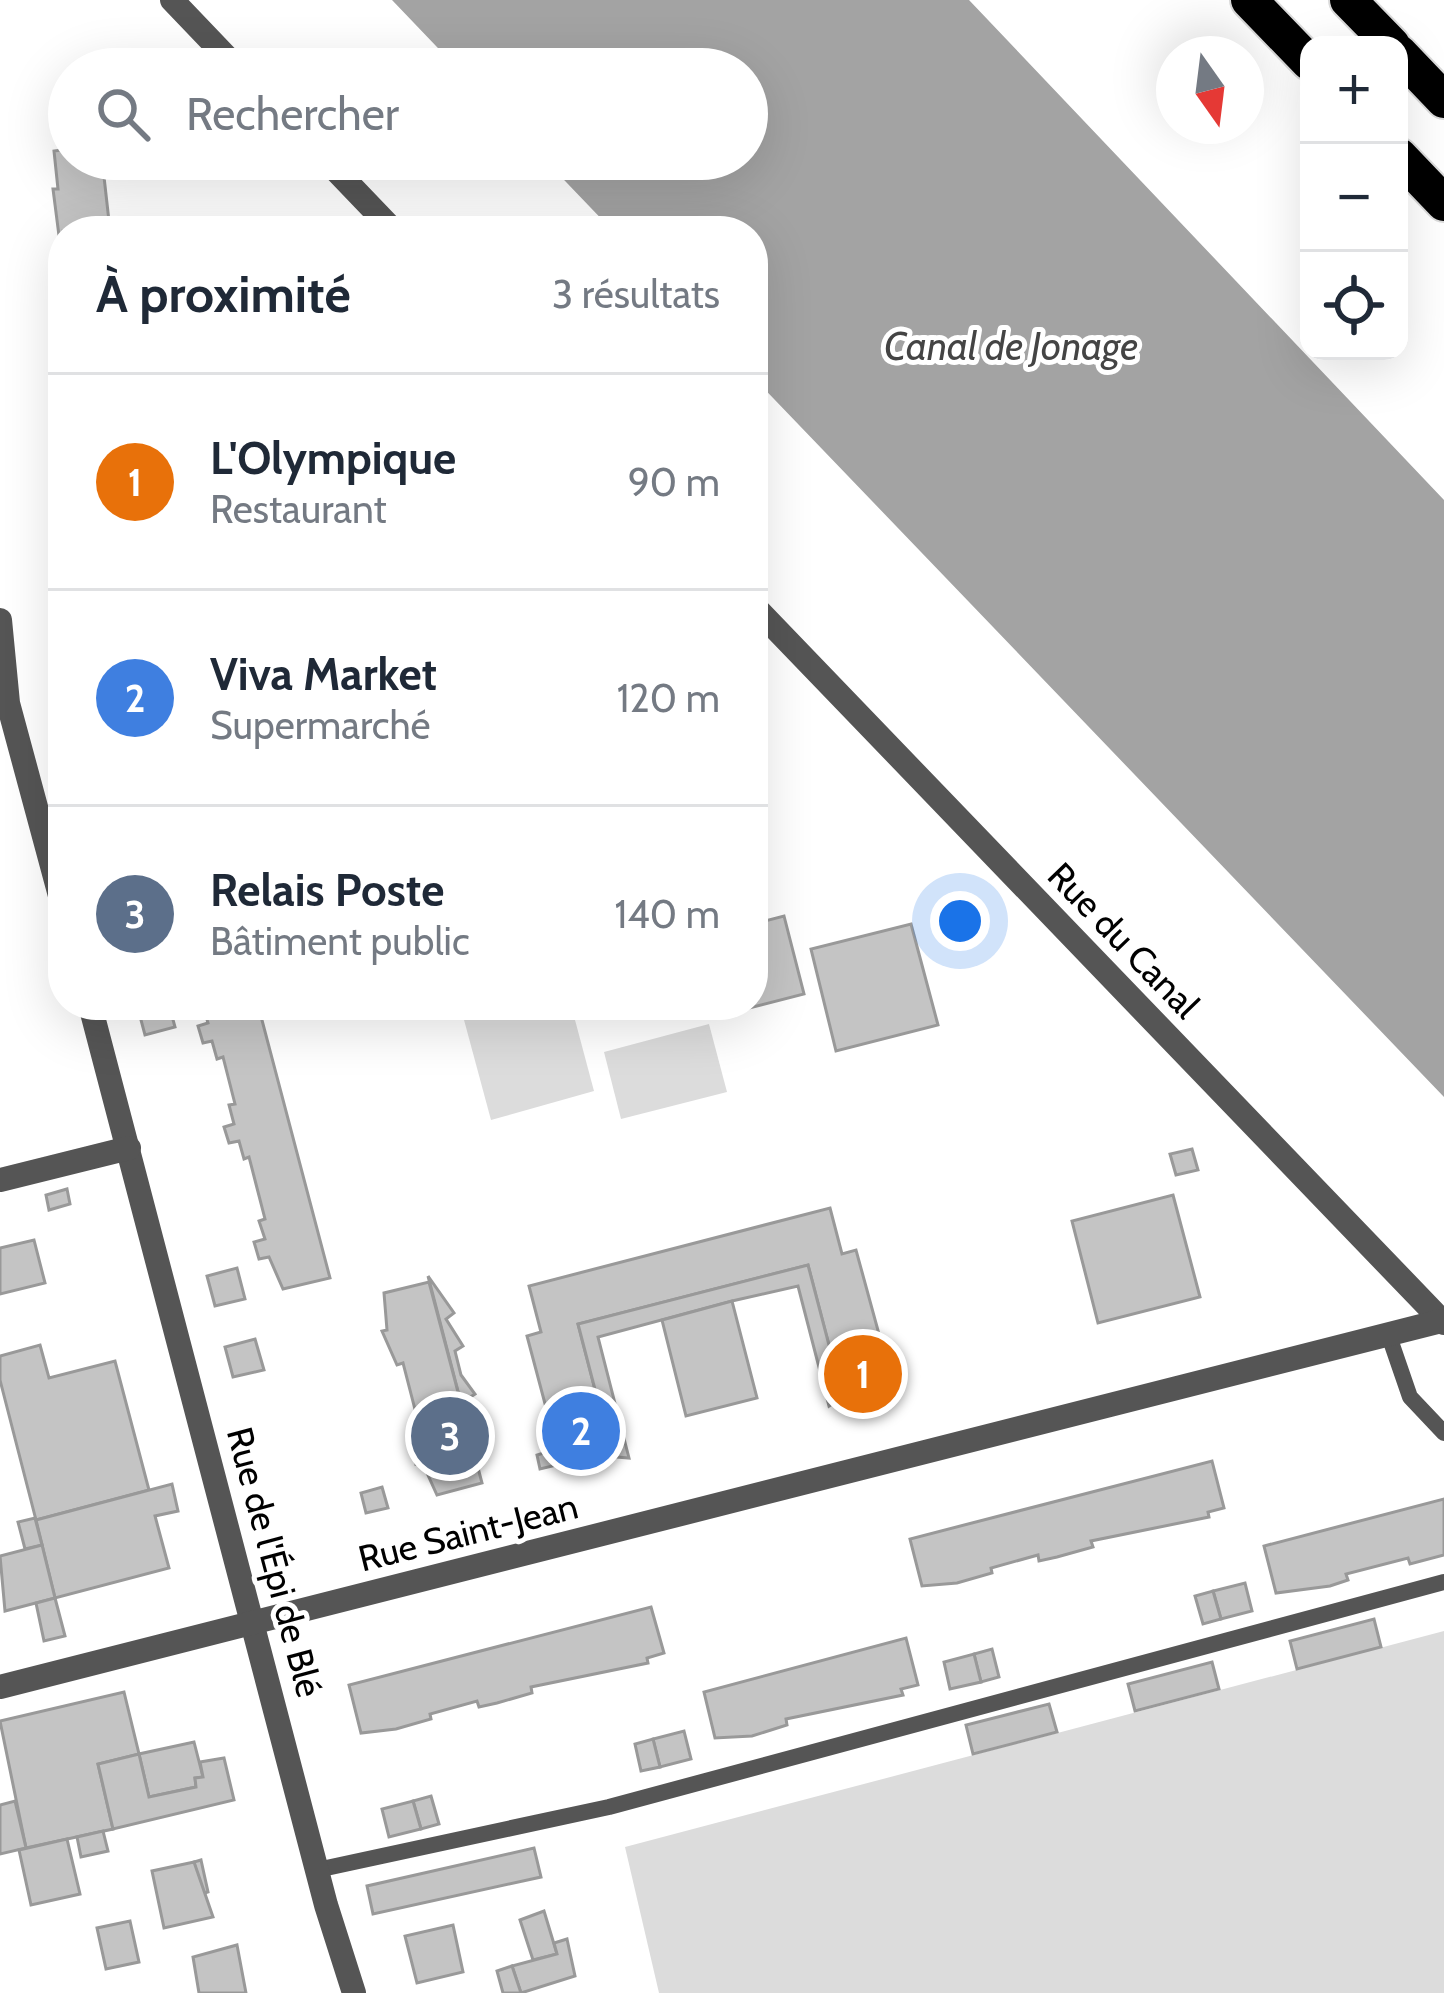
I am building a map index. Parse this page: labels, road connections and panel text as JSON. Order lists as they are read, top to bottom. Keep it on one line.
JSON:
{"streets":{"street":["Rue du Canal","Rue Saint-Jean","Rue de l'Épi de Blé"]},"crossings":[["Rue du Canal","Rue Saint-Jean"],["Rue Saint-Jean","Rue de l'Épi de Blé"]],"water":["Canal de Jonage"],"north":"bottom","page":{"map_buttons":["+","−"],"search":"Rechercher","heading":["À proximité","3 résultats"],"list":[{"mark":"1","name":"L'Olympique","note":"Restaurant","value":"90 m"},{"mark":"2","name":"Viva Market","note":"Supermarché","value":"120 m"},{"mark":"3","name":"Relais Poste","note":"Bâtiment public","value":"140 m"}],"pins":["1","2","3"]}}
